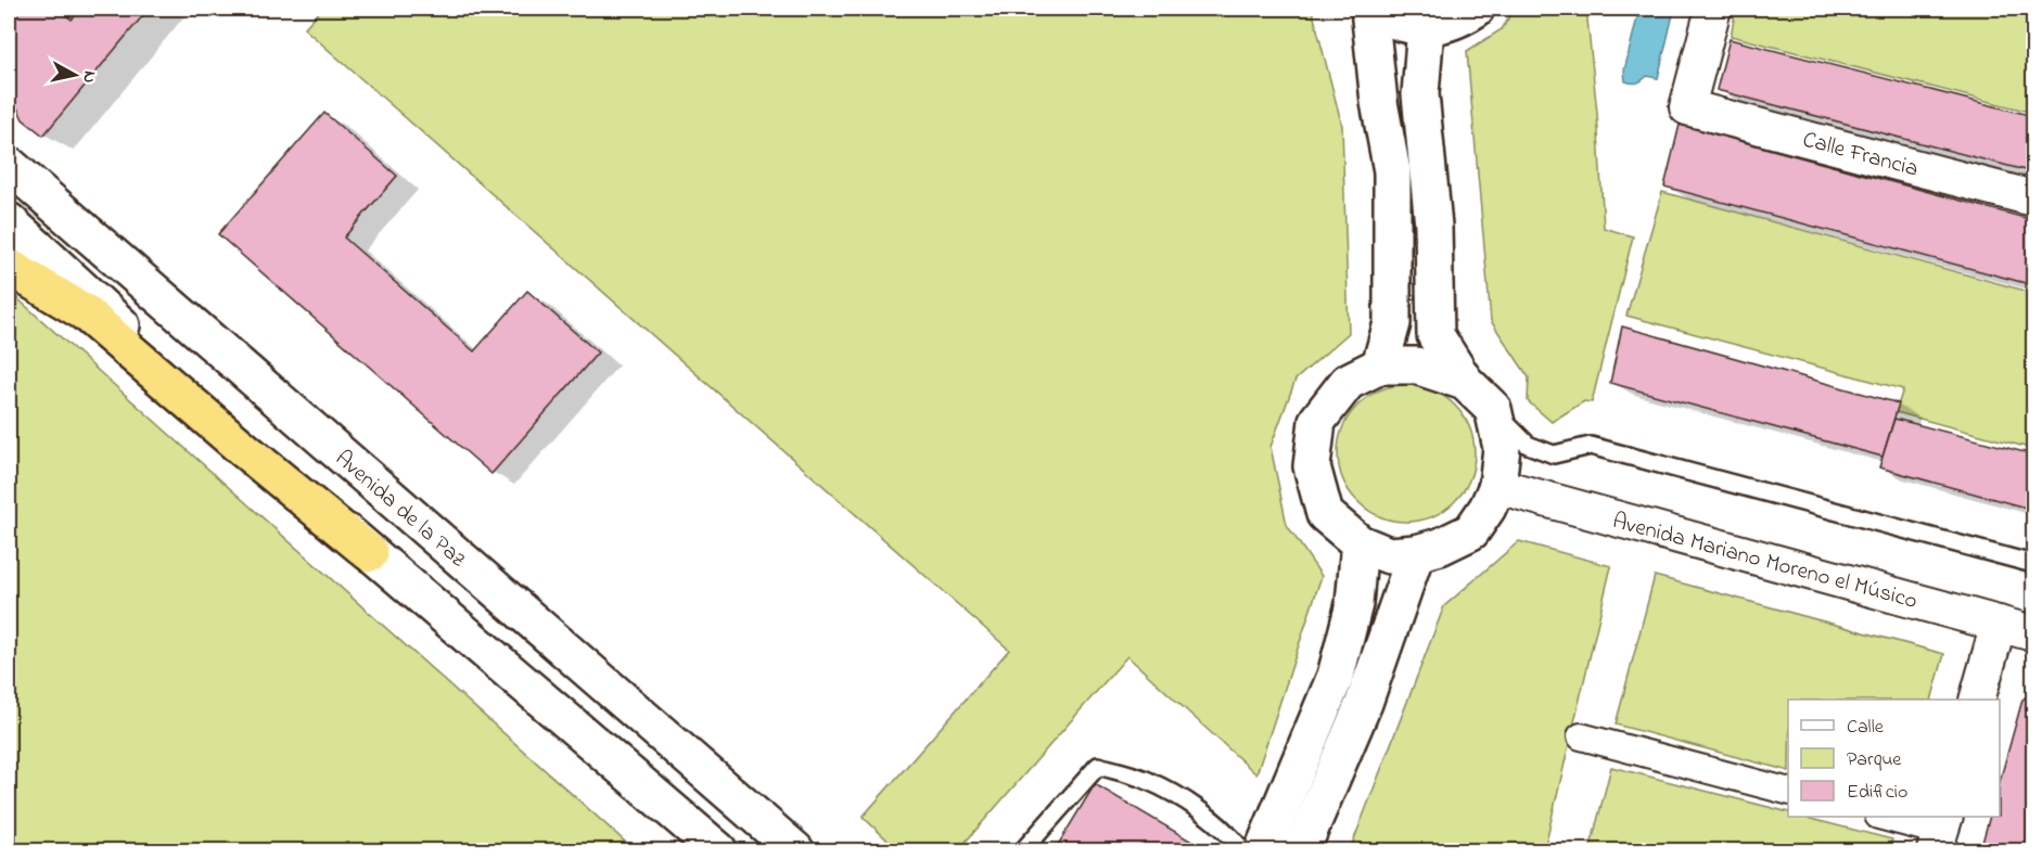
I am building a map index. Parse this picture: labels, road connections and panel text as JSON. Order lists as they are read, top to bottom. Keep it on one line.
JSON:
{"streets":{"street":["Calle Francia","Avenida de la Paz","Avenida Mariano Moreno el Músico"]},"legend":["Calle","Parque","Edificio"],"north":"right"}
